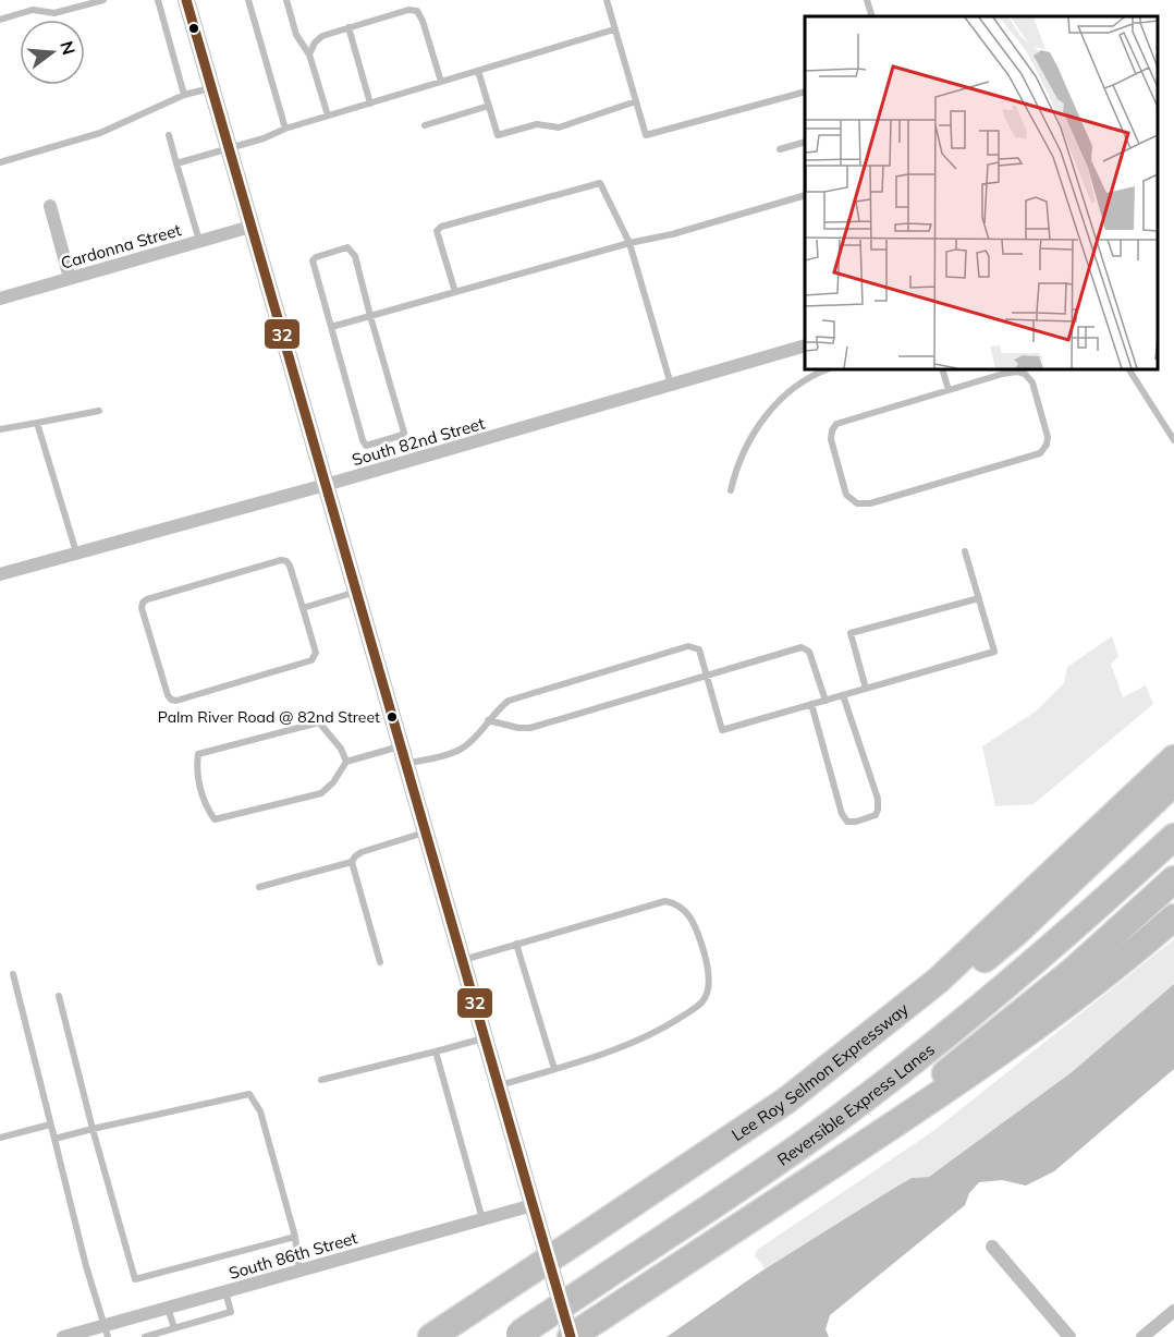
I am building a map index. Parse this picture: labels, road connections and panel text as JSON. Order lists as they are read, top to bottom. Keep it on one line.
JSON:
{"streets":{"highway":["Lee Roy Selmon Expressway","Reversible Express Lanes"],"street":["Cardonna Street","South 82nd Street","South 86th Street"]},"places":["Palm River Road @ 82nd Street"],"lines":["transit line 32"],"north":"right"}
